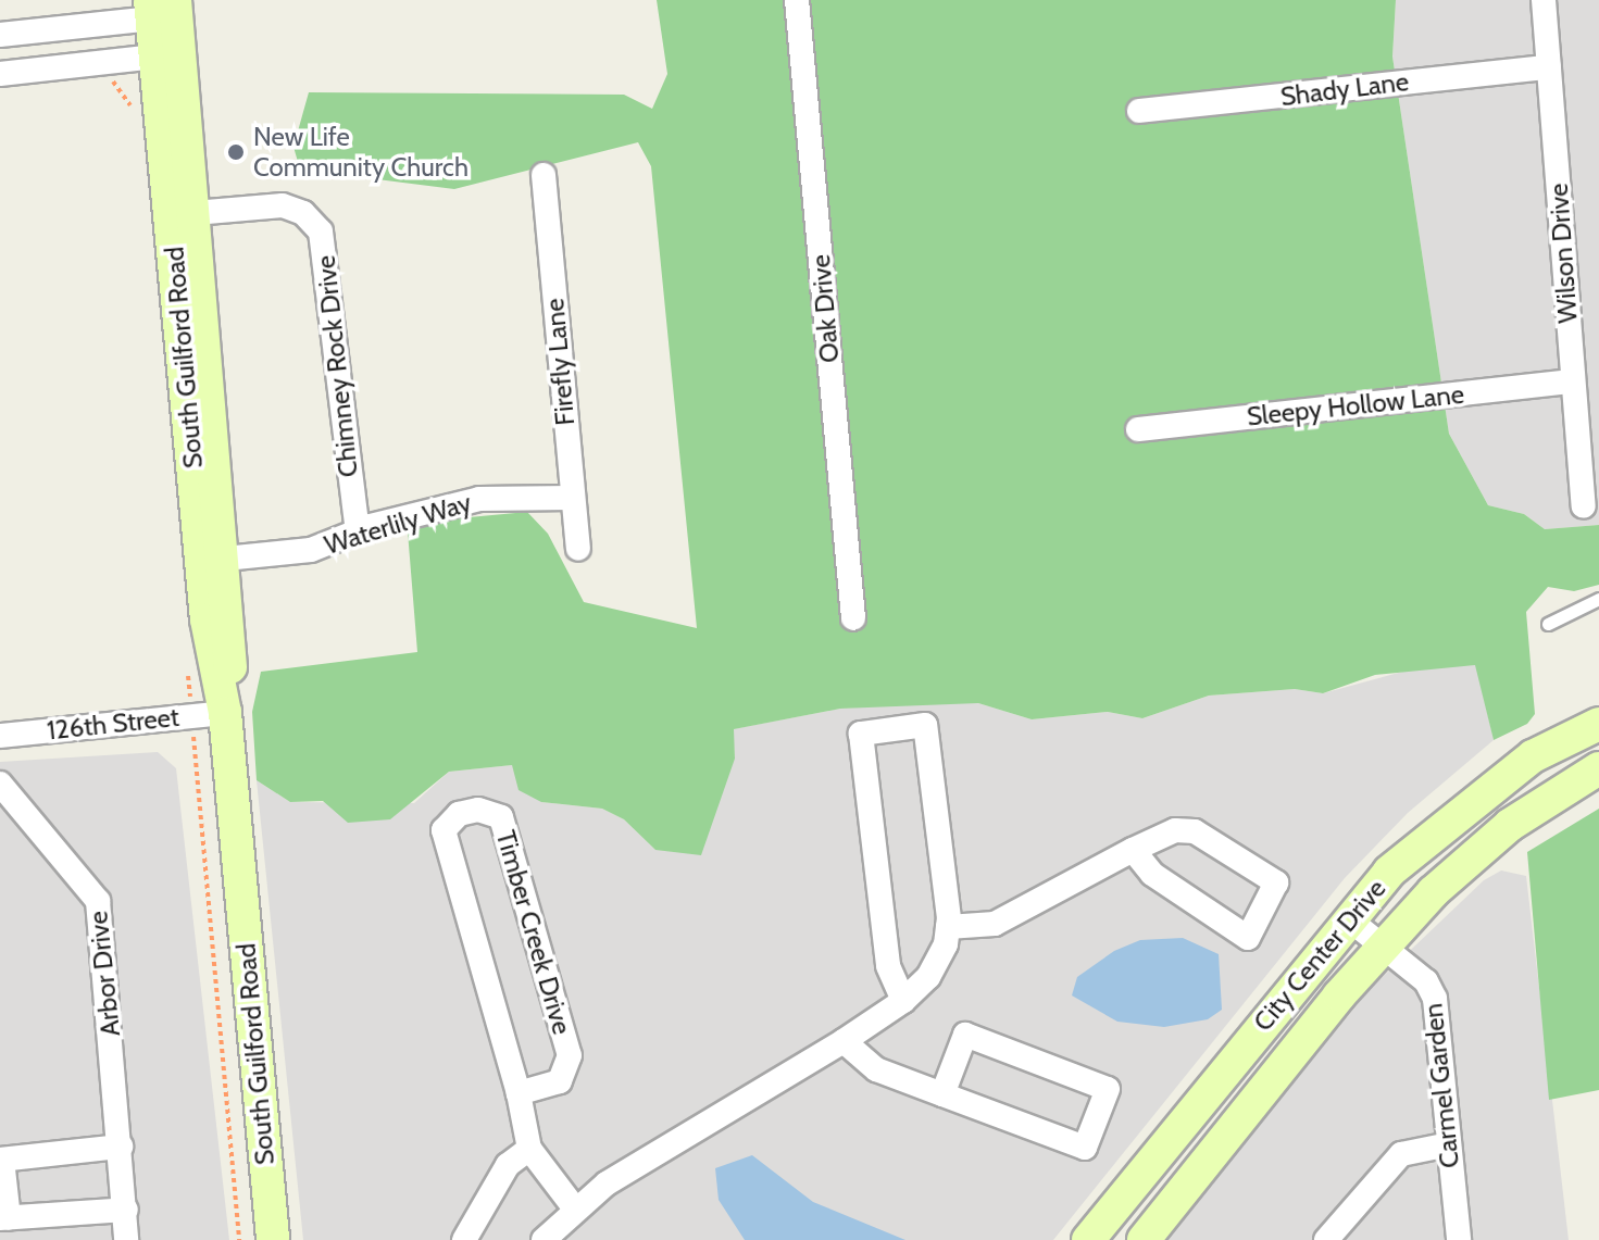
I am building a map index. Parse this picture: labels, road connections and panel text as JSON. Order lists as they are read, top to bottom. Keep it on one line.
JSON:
{"streets":{"main road":["South Guilford Road","City Center Drive"],"street":["Shady Lane","Wilson Drive","Oak Drive","Firefly Lane","Chimney Rock Drive","Sleepy Hollow Lane","Waterlily Way","126th Street","Timber Creek Drive","Arbor Drive","Carmel Garden"]},"crossings":[["Shady Lane","Wilson Drive"],["Wilson Drive","Sleepy Hollow Lane"],["South Guilford Road","Chimney Rock Drive"],["South Guilford Road","Waterlily Way"],["South Guilford Road","126th Street"],["Firefly Lane","Waterlily Way"],["Chimney Rock Drive","Waterlily Way"],["City Center Drive","Carmel Garden"]],"places":["New Life Community Church"]}
